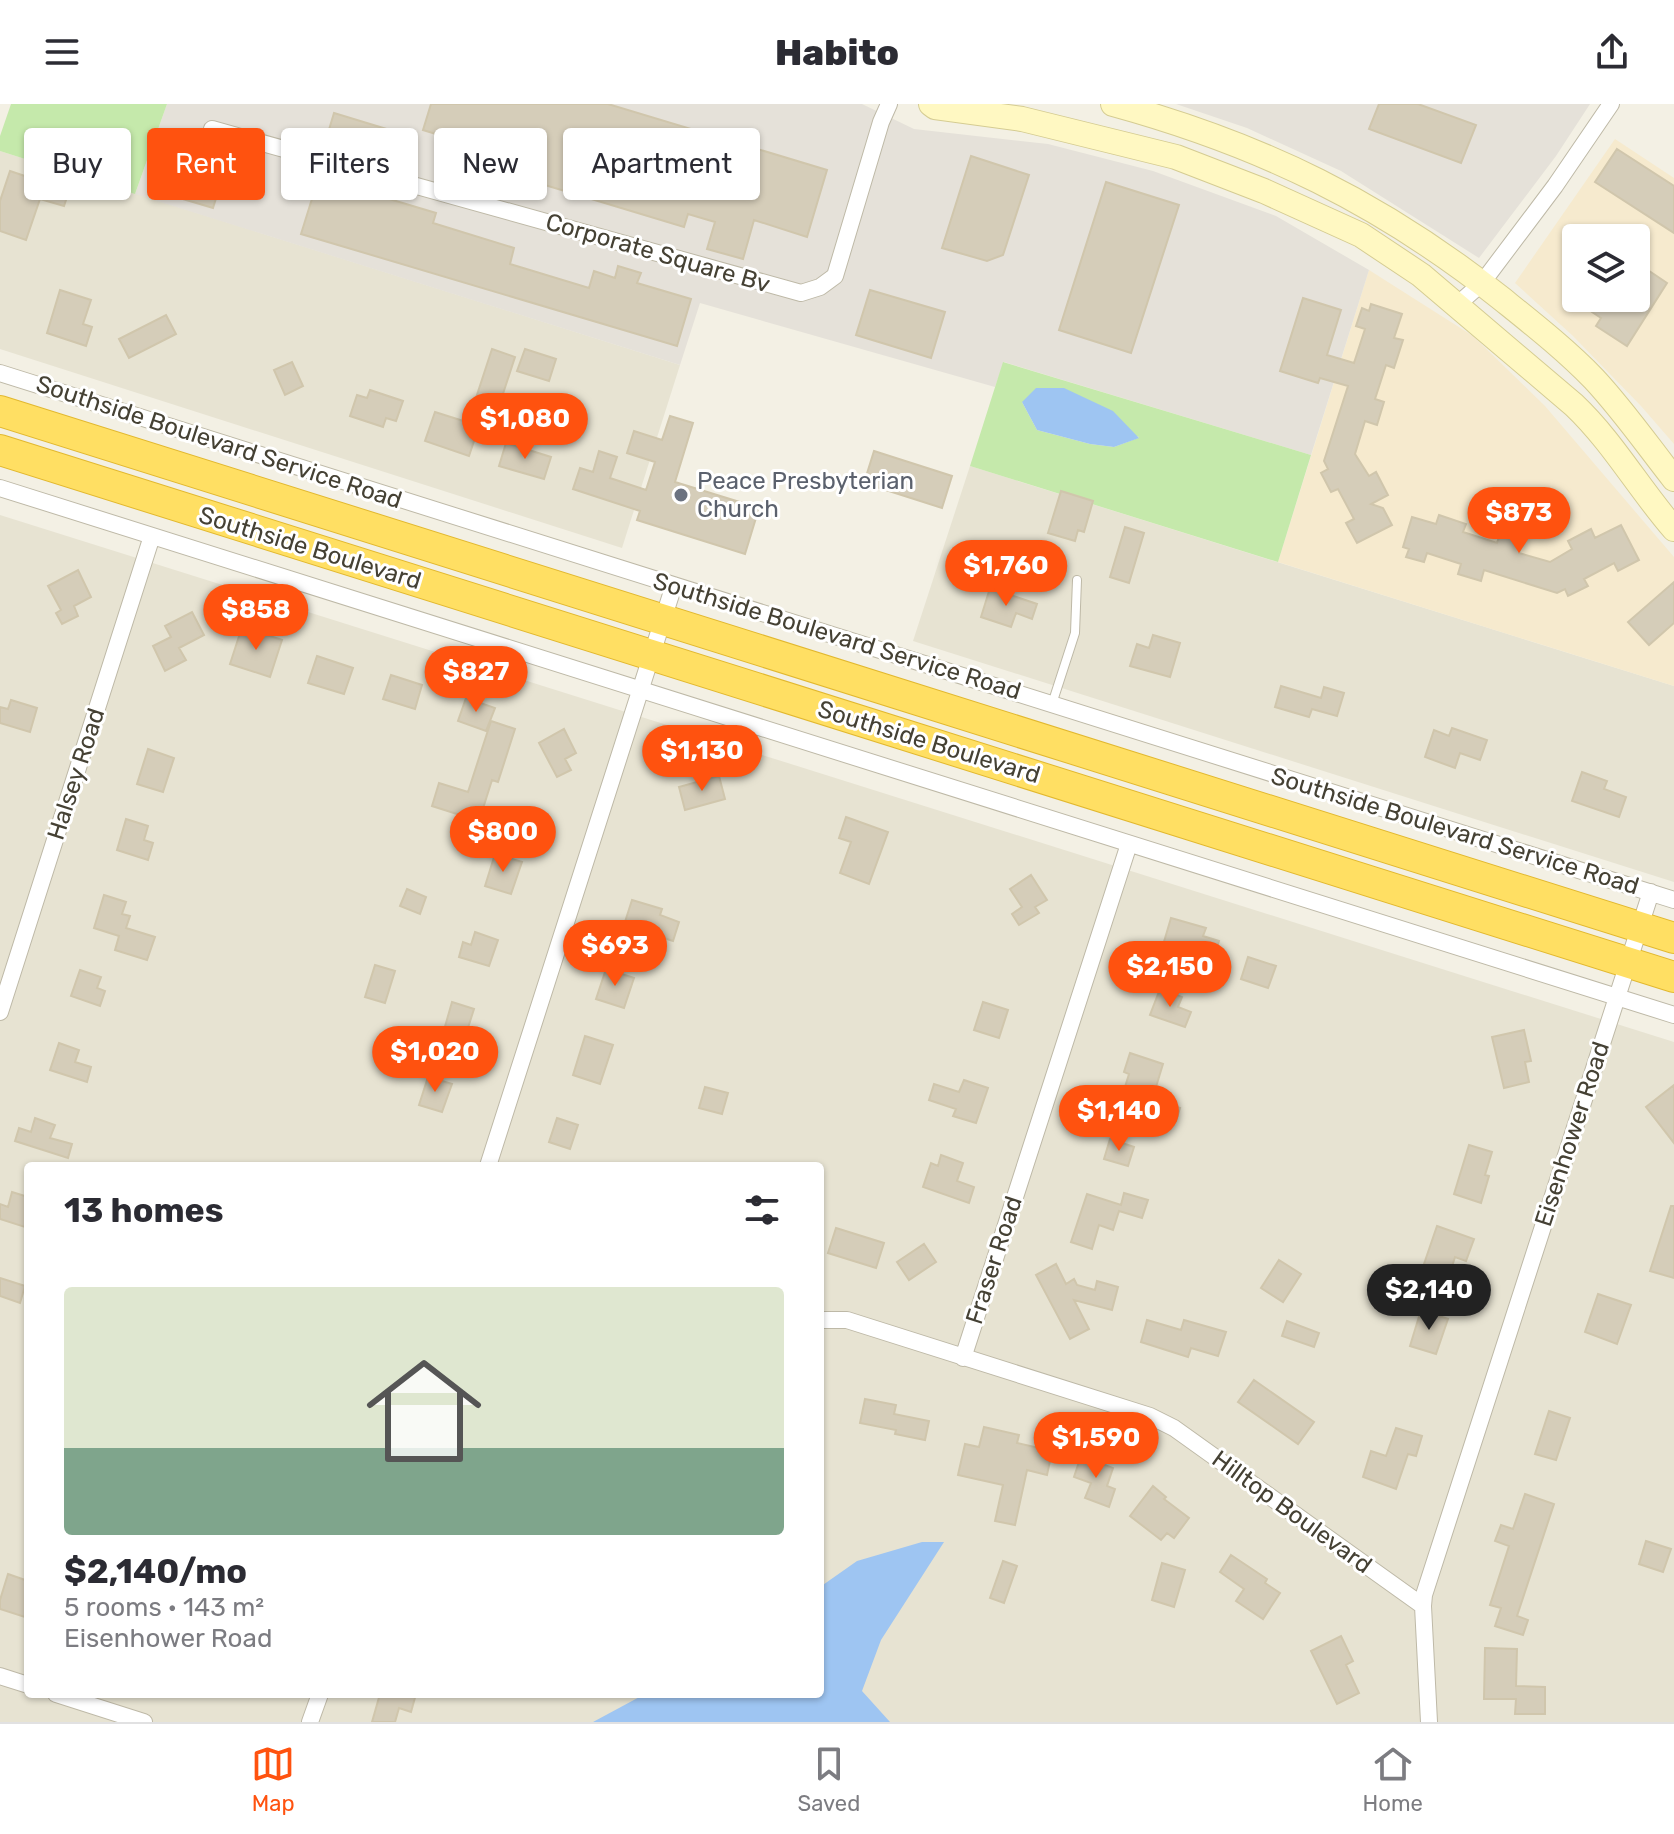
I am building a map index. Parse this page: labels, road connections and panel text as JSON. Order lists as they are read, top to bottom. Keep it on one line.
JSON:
{"streets":{"highway":["Southside Boulevard"],"street":["Corporate Square Bv","Southside Boulevard Service Road","Halsey Road","Eisenhower Road","Fraser Road","Hilltop Boulevard"]},"crossings":[["Southside Boulevard Service Road","Eisenhower Road"],["Southside Boulevard","Eisenhower Road"],["Eisenhower Road","Hilltop Boulevard"],["Fraser Road","Hilltop Boulevard"]],"places":["Peace Presbyterian Church"],"page":{"header":"Habito","chip":["Buy","Rent","Filters","New","Apartment"],"price":["$1,080","$873","$1,760","$858","$827","$1,130","$800","$693","$2,150","$1,020","$1,140","$2,140","$1,590"],"heading":"13 homes","list":[{"name":"$2,140/mo","note":"5 rooms · 143 m² · Eisenhower Road"}],"tabs":["Map","Saved","Home"]}}
